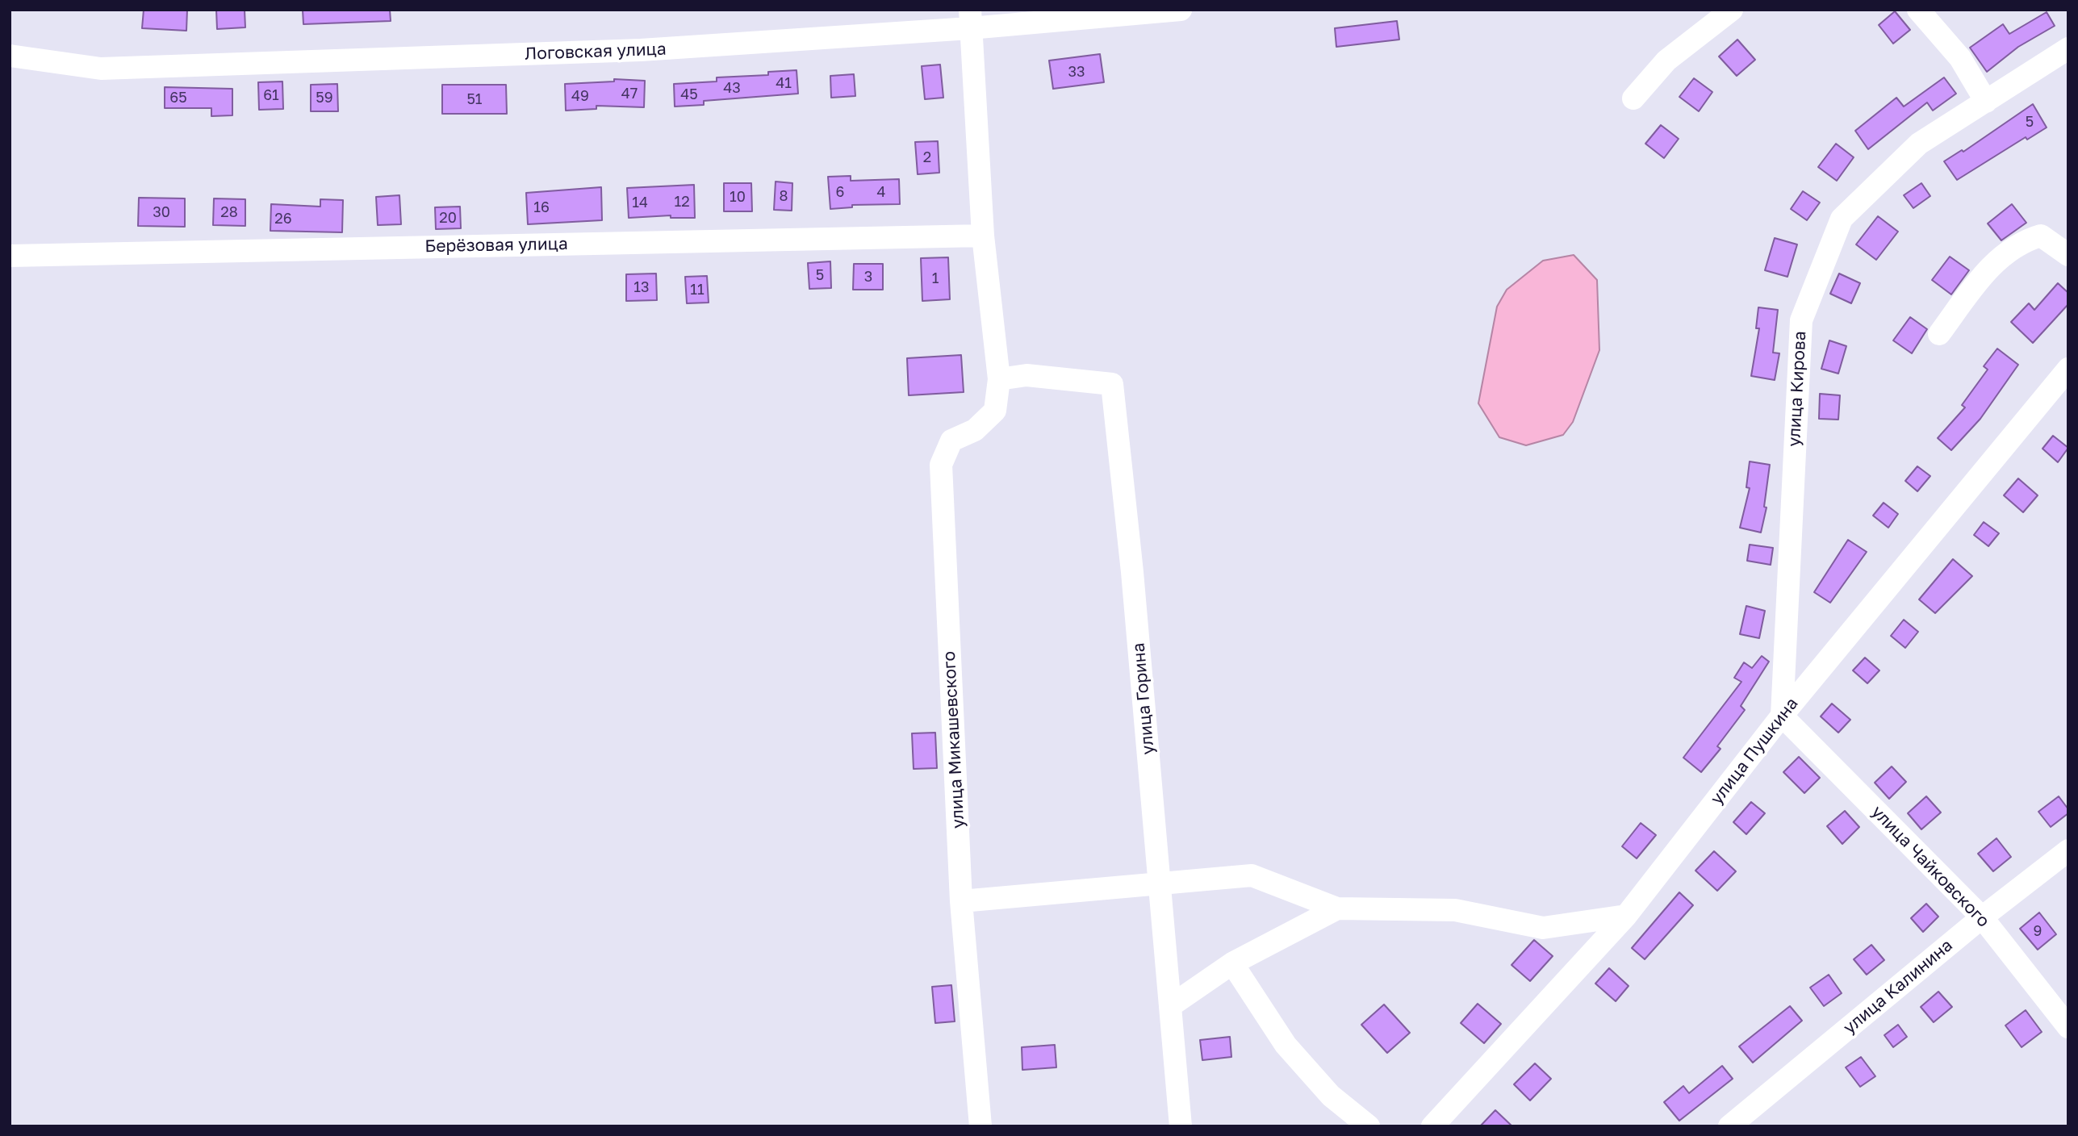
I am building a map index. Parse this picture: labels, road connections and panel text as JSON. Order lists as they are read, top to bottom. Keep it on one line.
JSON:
{"streets":{"street":["Логовская улица","Берёзовая улица","улица Кирова","улица Горина","улица Микашевского","улица Пушкина","улица Чайковского","улица Калинина"]},"crossings":[["Логовская улица","улица Микашевского"],["Берёзовая улица","улица Микашевского"],["улица Кирова","улица Пушкина"],["улица Кирова","улица Чайковского"],["улица Горина","улица Микашевского"],["улица Пушкина","улица Чайковского"],["улица Чайковского","улица Калинина"]],"house_numbers":["33","41","43","47","45","61","49","65","59","51","5","2","6","4","8","10","12","14","16","30","28","20","26","5","3","1","13","11","9"]}
